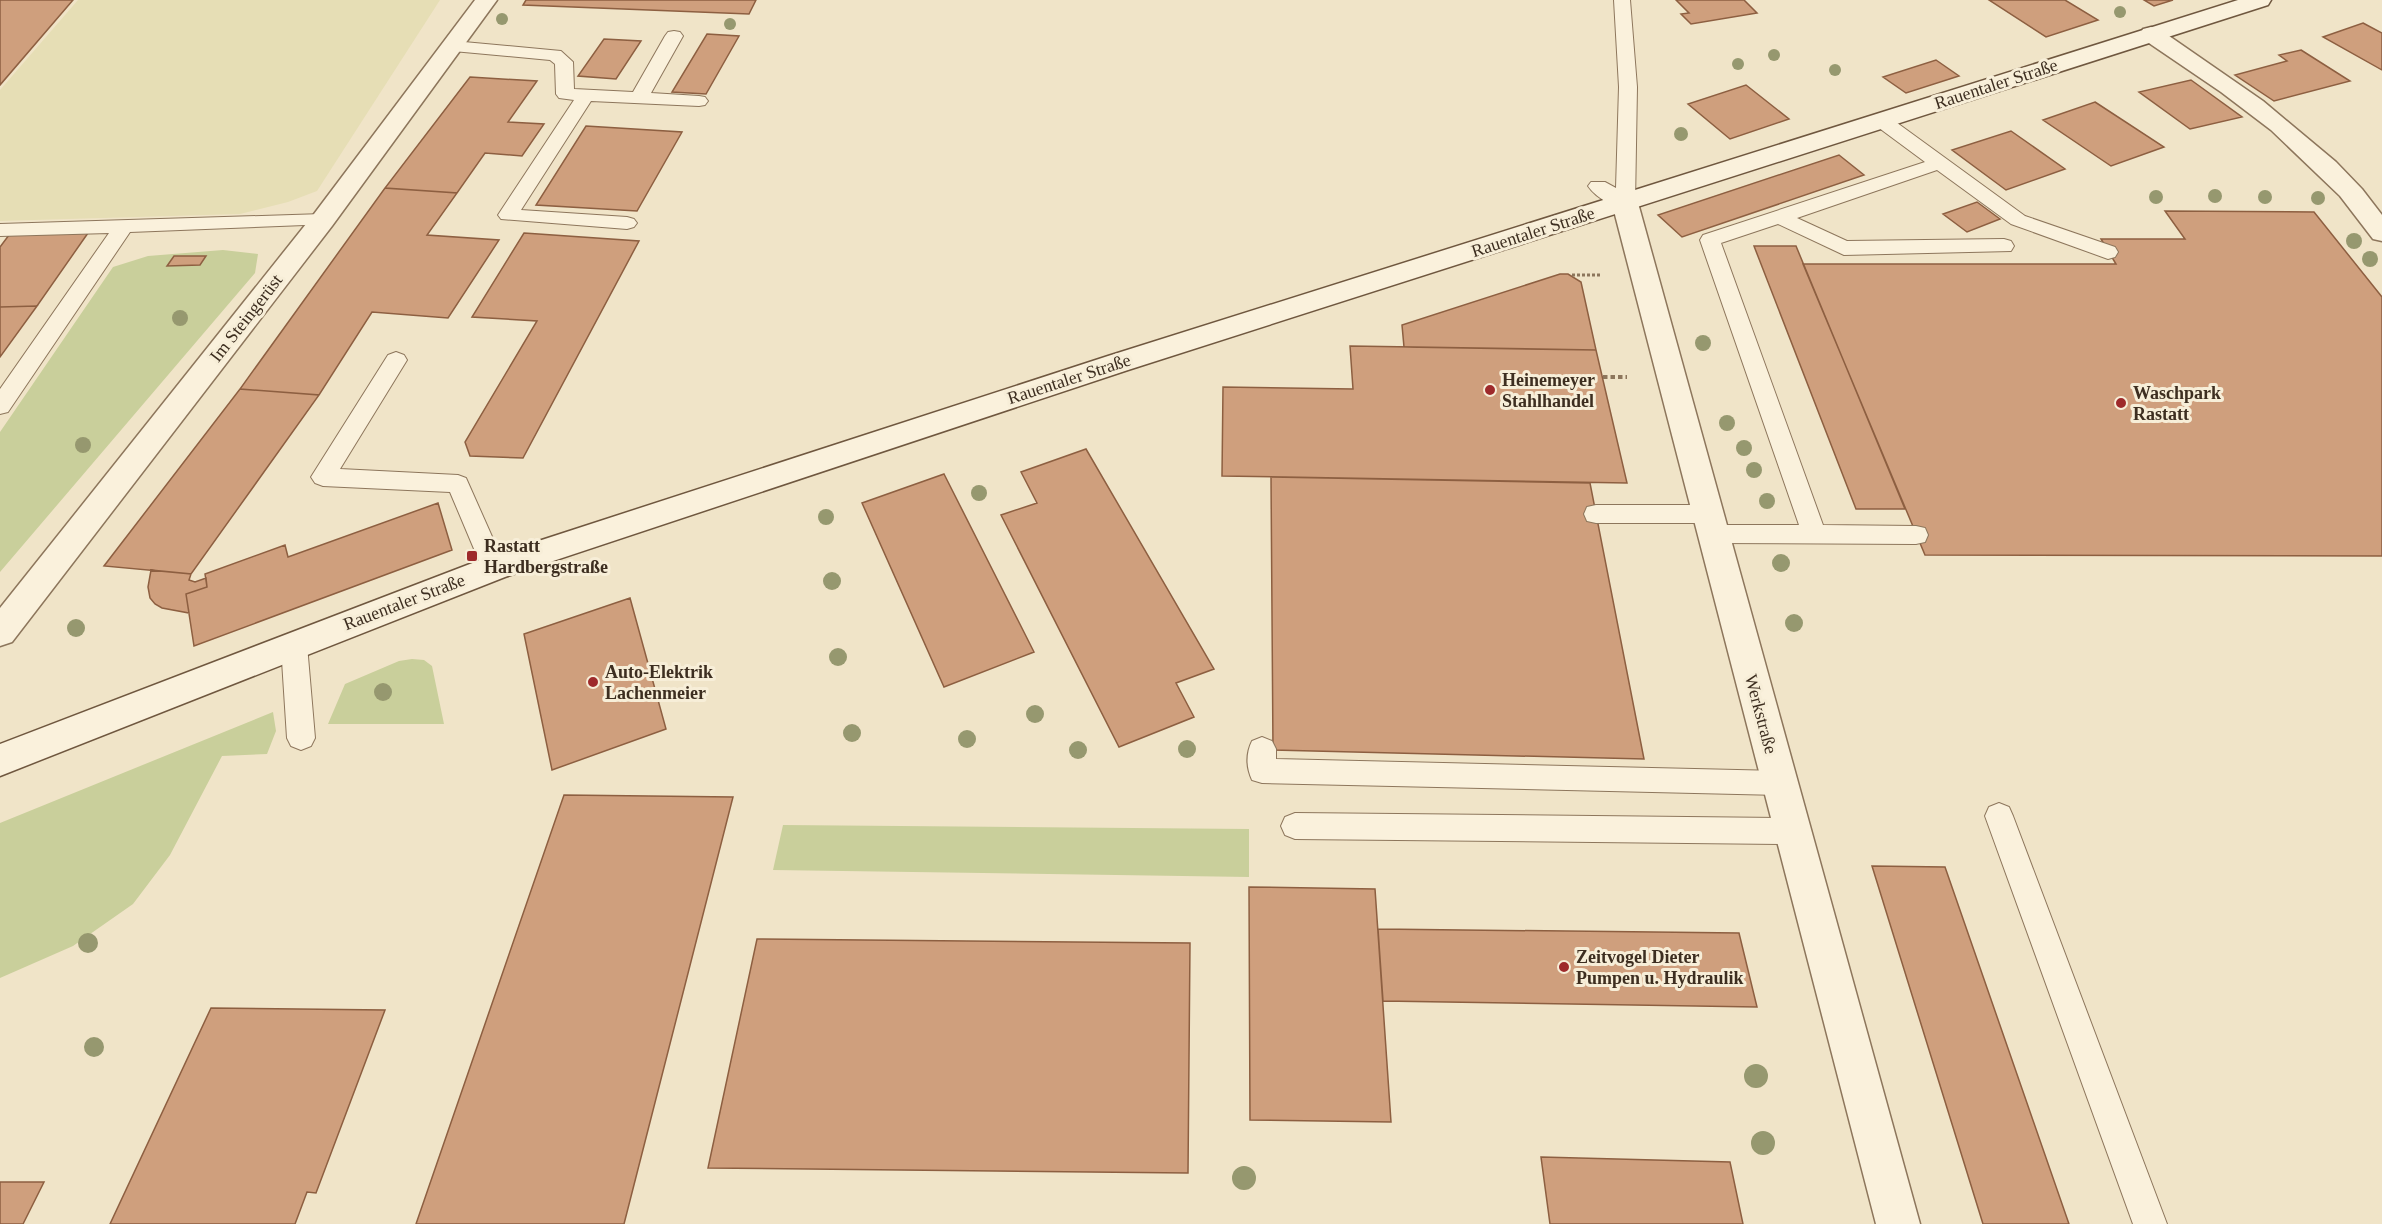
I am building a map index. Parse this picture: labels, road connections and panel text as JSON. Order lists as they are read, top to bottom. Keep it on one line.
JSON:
{"streets":{"street":["Rauentaler Straße","Im Steingerüst","Werkstraße"]},"crossings":[["Rauentaler Straße","Werkstraße"]],"places":{"other":["Heinemeyer Stahlhandel","Waschpark Rastatt","Auto-Elektrik Lachenmeier","Zeitvogel Dieter Pumpen u. Hydraulik"],"transit":["Rastatt Hardbergstraße"]}}
